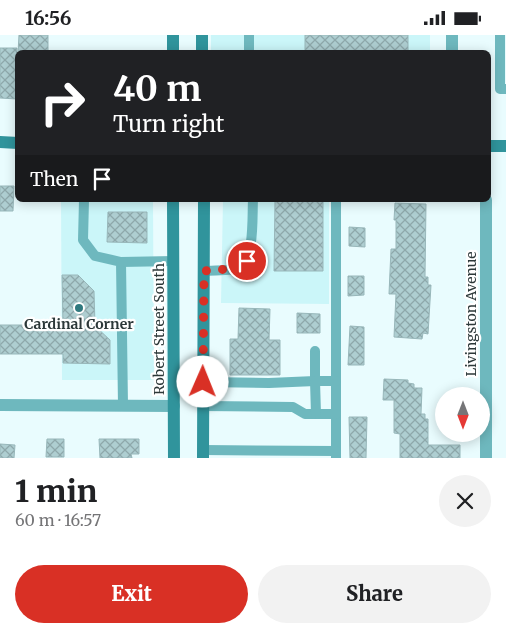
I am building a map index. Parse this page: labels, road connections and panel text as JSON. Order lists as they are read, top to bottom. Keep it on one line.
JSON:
{"streets":{"main road":["Robert Street South"],"street":["Livingston Avenue"]},"places":["Cardinal Corner"],"north":"bottom","page":{"status":"16:56","turn":["40 m","Turn right"],"then":"Then","heading":["1 min","60 m · 16:57"],"buttons":["Exit","Share"]}}
